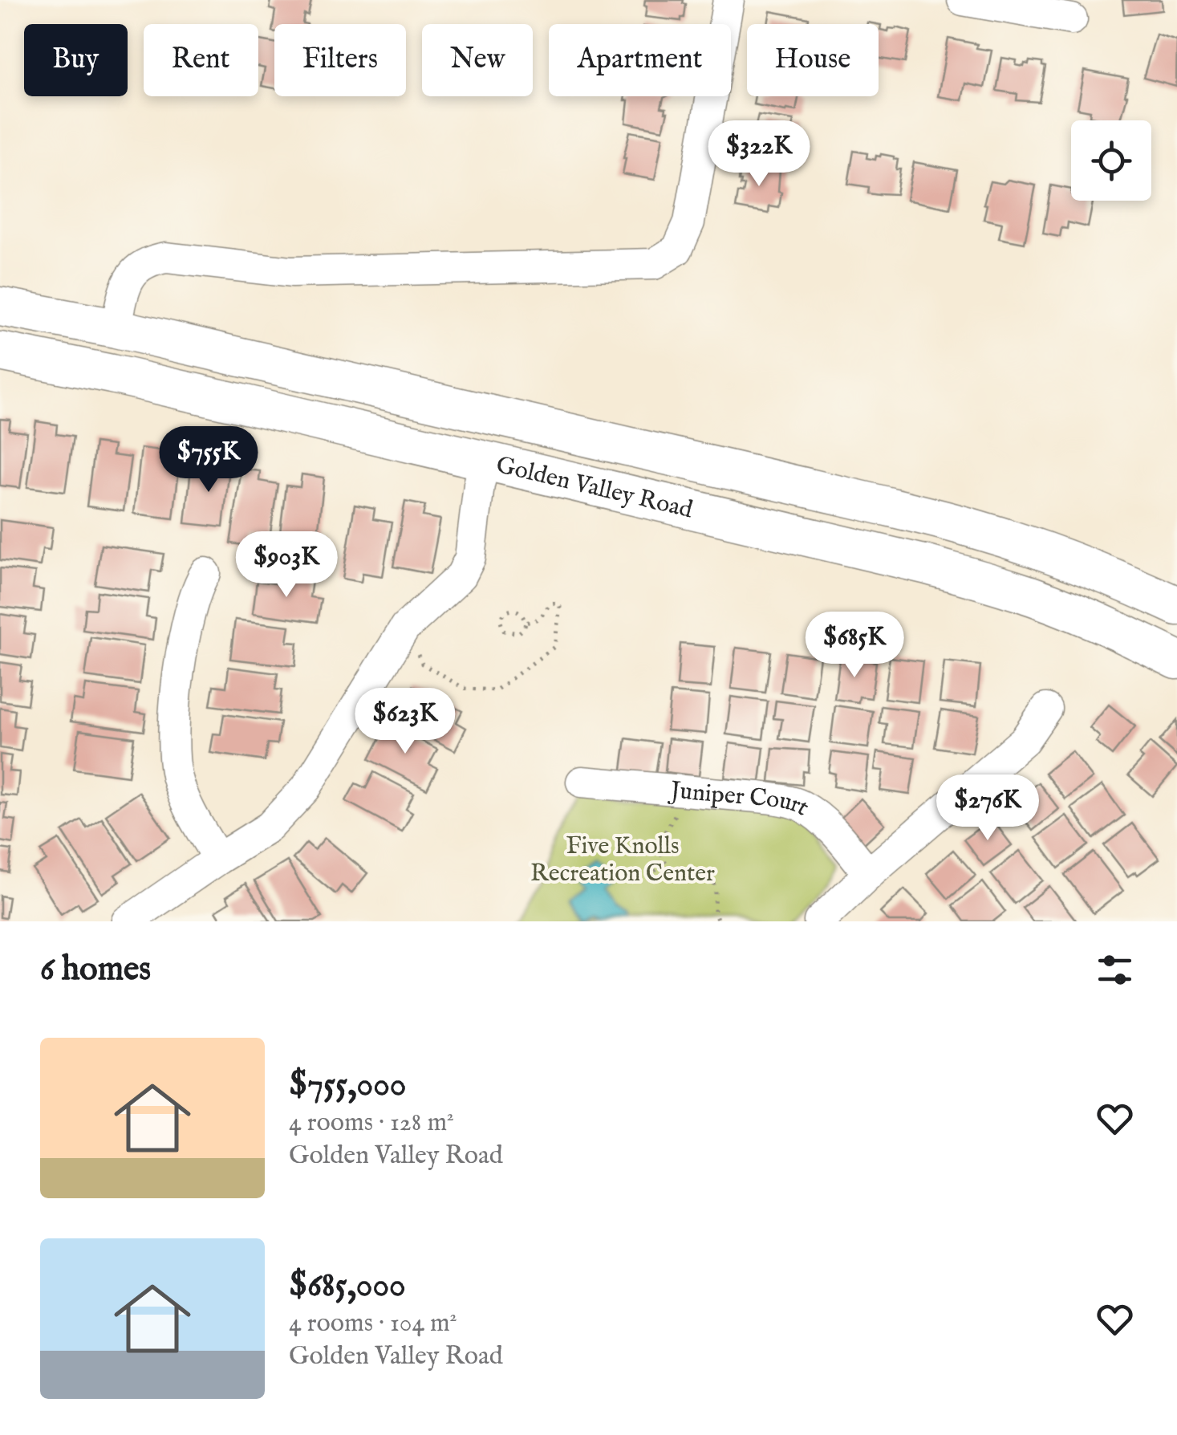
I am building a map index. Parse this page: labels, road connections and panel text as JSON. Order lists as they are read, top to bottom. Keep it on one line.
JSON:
{"streets":{"main road":["Golden Valley Road"],"street":["Juniper Court"]},"parks":["Five Knolls Recreation Center"],"page":{"chip":["Buy","Rent","Filters","New","Apartment","House"],"price":["$322K","$755K","$903K","$685K","$623K","$276K"],"heading":"6 homes","list":[{"name":"$755,000","note":"4 rooms · 128 m² · Golden Valley Road"},{"name":"$685,000","note":"4 rooms · 104 m² · Golden Valley Road"}]}}
